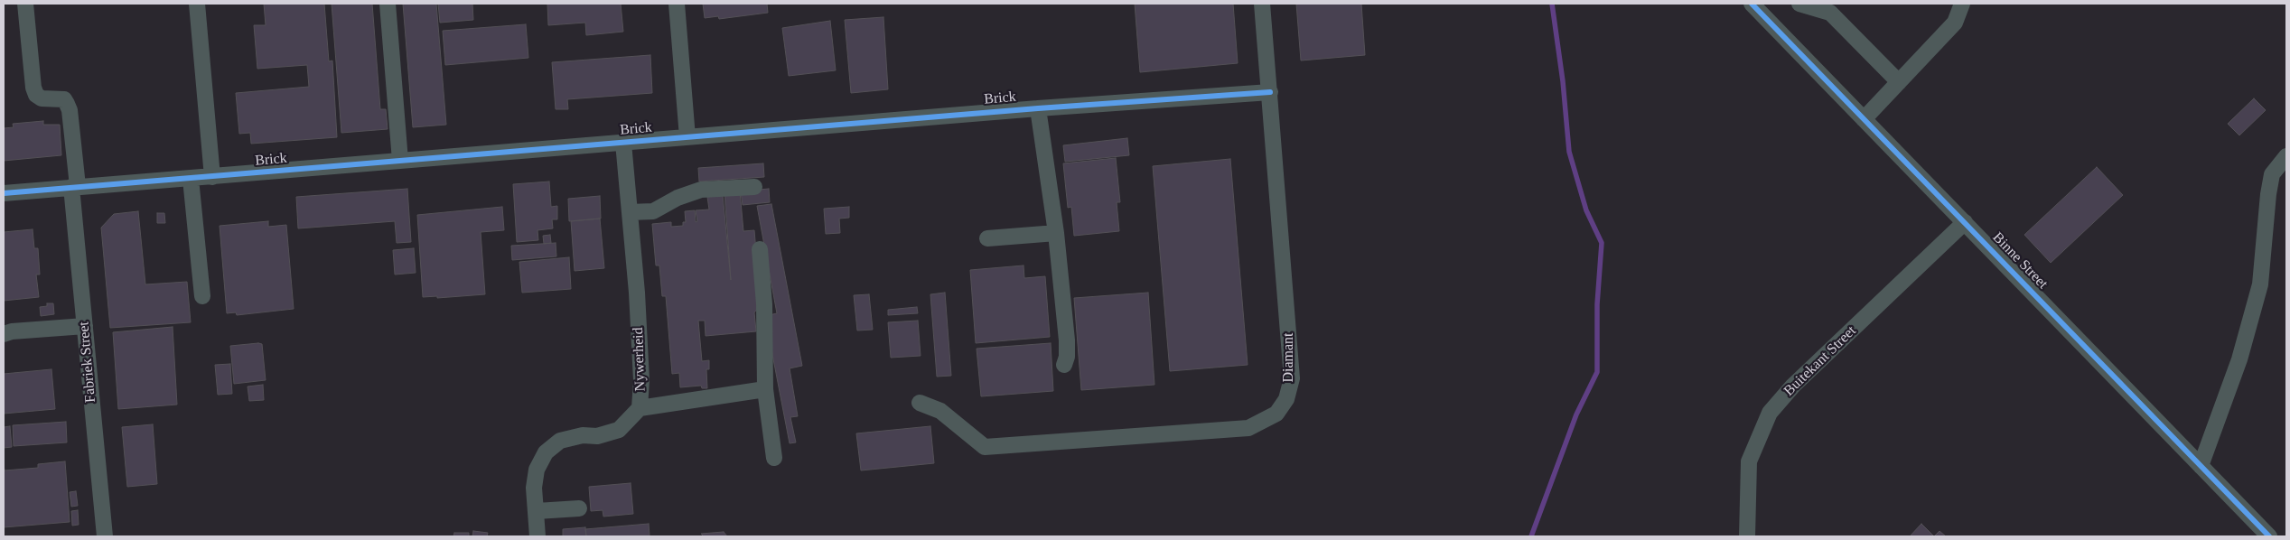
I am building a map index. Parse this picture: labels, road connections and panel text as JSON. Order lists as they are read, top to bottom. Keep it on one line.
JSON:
{"streets":{"street":["Brick","Binne Street","Diamant","Nywerheid","Buitekant Street","Fabriek Street"]},"crossings":[["Brick","Diamant"],["Brick","Nywerheid"],["Brick","Fabriek Street"],["Binne Street","Buitekant Street"]]}
